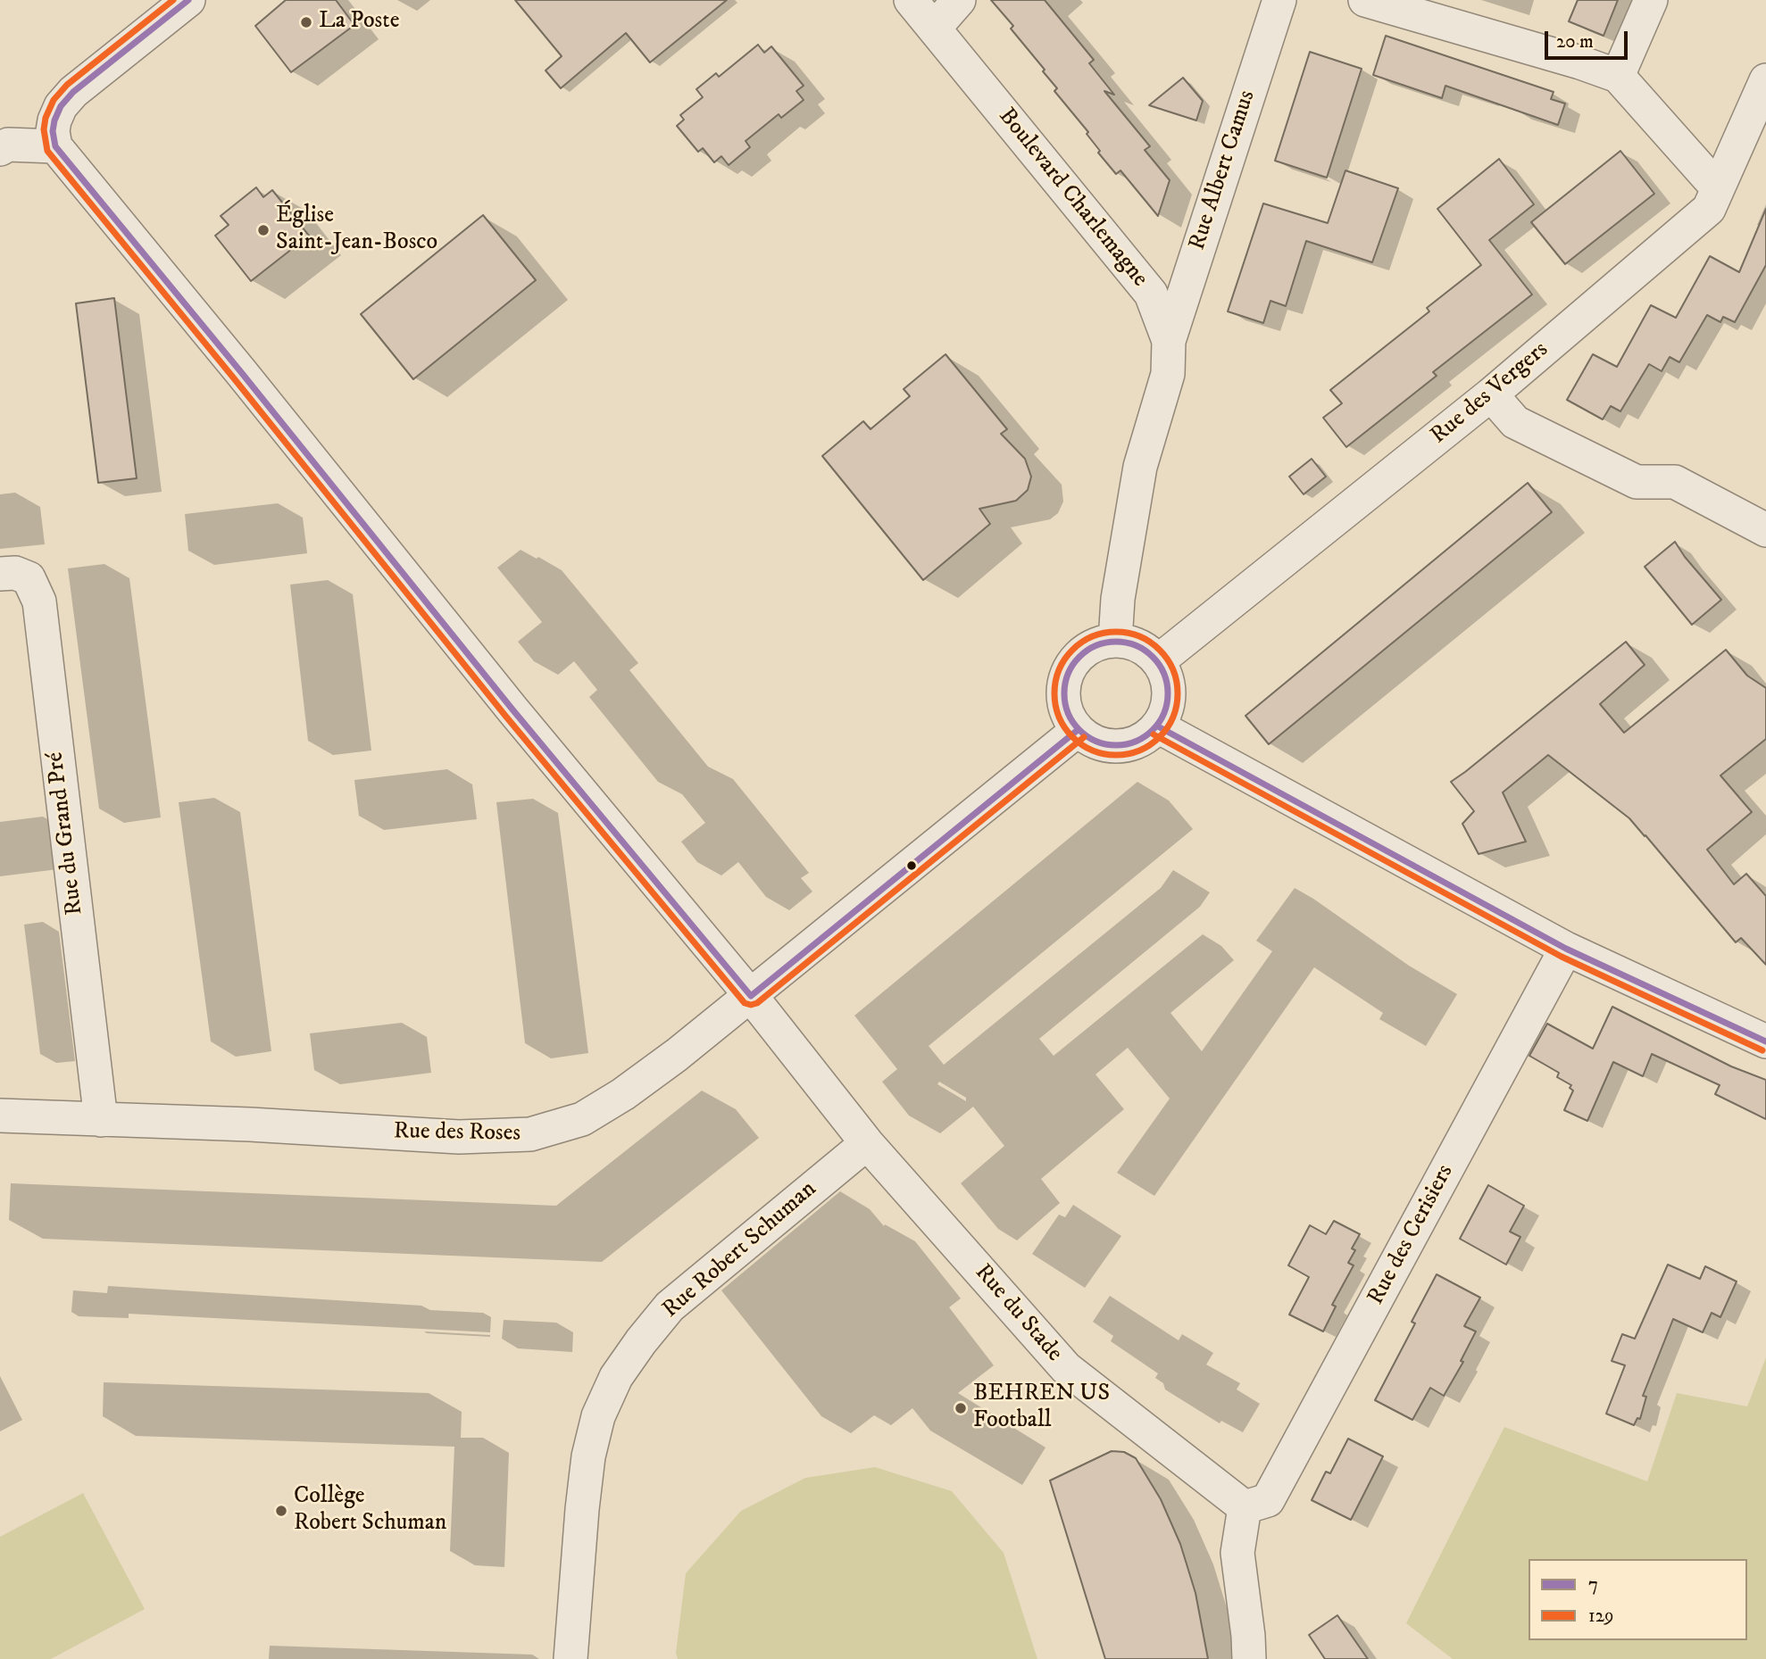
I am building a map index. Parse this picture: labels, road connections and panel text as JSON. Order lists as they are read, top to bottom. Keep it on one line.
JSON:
{"streets":{"street":["Rue Albert Camus","Boulevard Charlemagne","Rue des Vergers","Rue du Grand Pré","Rue des Roses","Rue des Cerisiers","Rue Robert Schuman","Rue du Stade"]},"crossings":[["Rue Albert Camus","Boulevard Charlemagne"],["Boulevard Charlemagne","Rue des Vergers"],["Boulevard Charlemagne","Rue des Roses"],["Rue des Vergers","Rue des Roses"],["Rue du Grand Pré","Rue des Roses"],["Rue des Roses","Rue du Stade"],["Rue des Cerisiers","Rue du Stade"],["Rue Robert Schuman","Rue du Stade"]],"places":["La Poste","Église Saint-Jean-Bosco","BEHREN US Football","Collège Robert Schuman"],"lines":["transit line 7","transit line 129"],"legend":["7","129"],"scale_bar":"20 m"}
